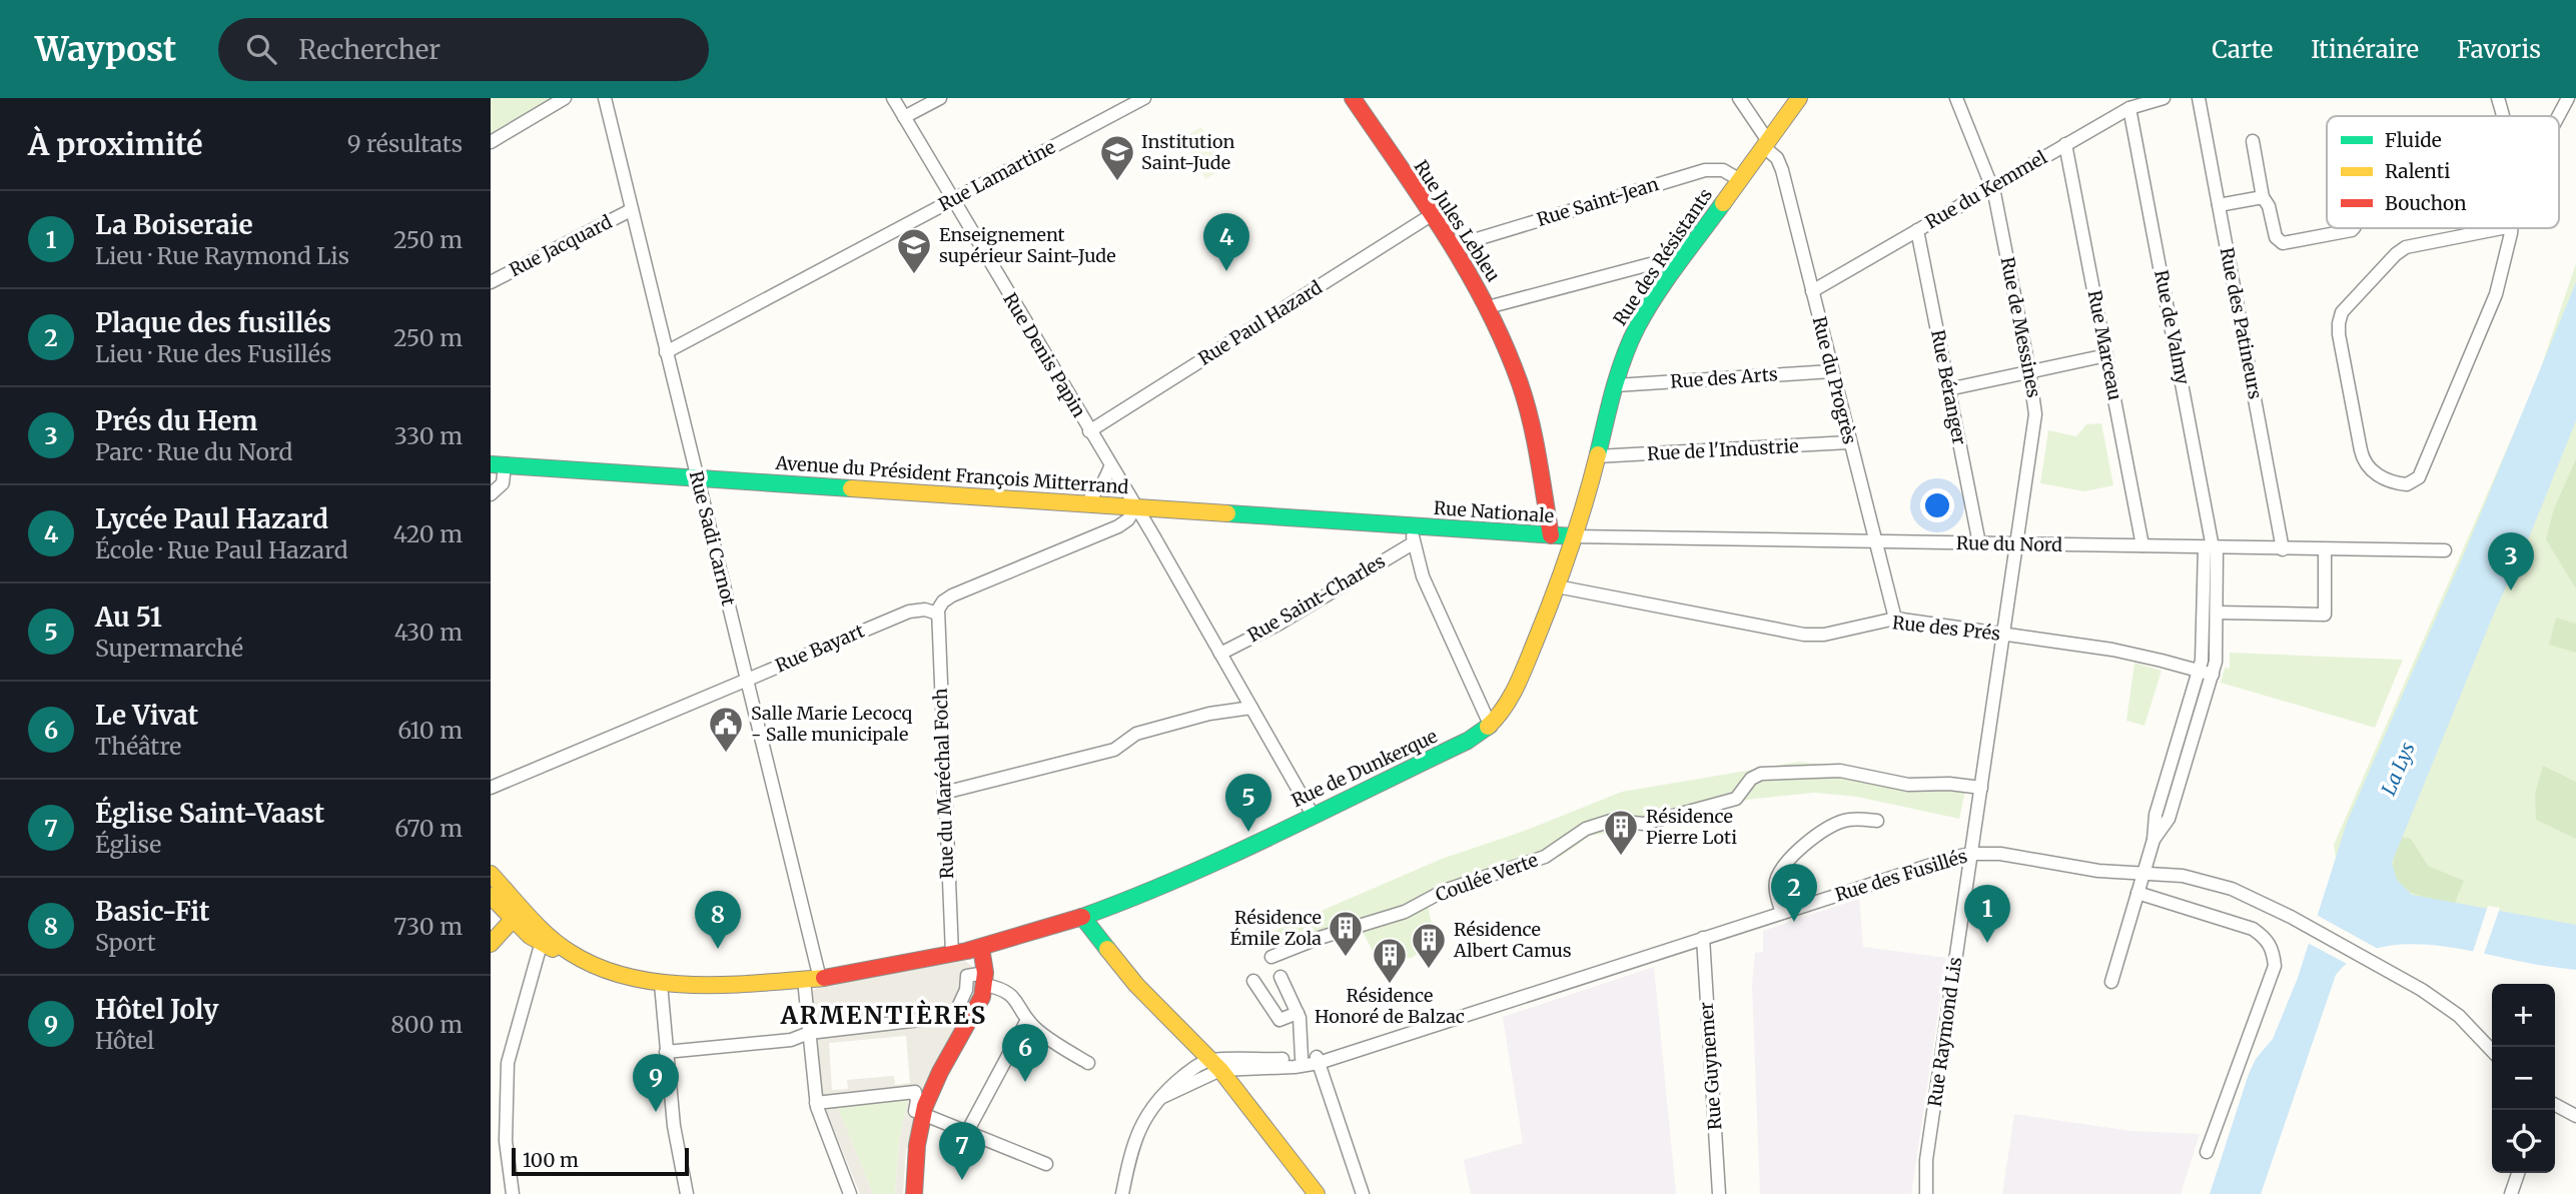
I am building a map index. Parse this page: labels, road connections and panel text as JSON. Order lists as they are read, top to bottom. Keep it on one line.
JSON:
{"streets":{"main road":["Rue Jules Lebleu","Rue des Résistants","Avenue du Président François Mitterrand","Rue Nationale","Rue de Dunkerque"],"street":["Rue Lamartine","Rue du Kemmel","Rue Saint-Jean","Rue Jacquard","Rue Paul Hazard","Rue des Patineurs","Rue de Messines","Rue de Valmy","Rue Marceau","Rue Denis Papin","Rue des Arts","Rue du Progrès","Rue Béranger","Rue de l'Industrie","Rue Sadi Carnot","Rue du Nord","Rue Saint-Charles","Rue des Prés","Rue Bayart","Rue du Maréchal Foch","Rue des Fusillés","Coulée Verte","Rue Raymond Lis","Rue Guynemer"]},"crossings":[["Rue Lamartine","Rue Denis Papin"],["Rue Lamartine","Rue Sadi Carnot"],["Rue du Kemmel","Rue de Messines"],["Rue du Kemmel","Rue de Valmy"],["Rue du Kemmel","Rue Marceau"],["Rue du Kemmel","Rue du Progrès"],["Rue du Kemmel","Rue Béranger"],["Rue Saint-Jean","Rue Jules Lebleu"],["Rue Saint-Jean","Rue des Résistants"],["Rue Jules Lebleu","Rue Paul Hazard"],["Rue Jules Lebleu","Rue Nationale"],["Rue Jacquard","Rue Sadi Carnot"],["Rue des Résistants","Rue des Arts"],["Rue des Résistants","Rue du Progrès"],["Rue des Résistants","Rue de l'Industrie"],["Rue des Résistants","Rue Nationale"],["Rue des Résistants","Rue du Nord"],["Rue des Résistants","Rue de Dunkerque"],["Rue Paul Hazard","Rue Denis Papin"],["Rue des Patineurs","Rue du Nord"],["Rue de Messines","Rue du Nord"],["Rue de Messines","Rue des Prés"],["Rue de Messines","Rue des Fusillés"],["Rue de Messines","Coulée Verte"],["Rue de Messines","Rue Raymond Lis"],["Rue de Valmy","Rue du Nord"],["Rue Marceau","Rue du Nord"],["Rue Denis Papin","Avenue du Président François Mitterrand"],["Rue Denis Papin","Rue Saint-Charles"],["Rue Denis Papin","Rue de Dunkerque"],["Rue des Arts","Rue du Progrès"],["Rue du Progrès","Rue de l'Industrie"],["Rue du Progrès","Rue du Nord"],["Rue du Progrès","Rue des Prés"],["Rue Béranger","Rue du Nord"],["Avenue du Président François Mitterrand","Rue Nationale"],["Avenue du Président François Mitterrand","Rue Sadi Carnot"],["Rue Nationale","Rue du Nord"],["Rue Nationale","Rue de Dunkerque"],["Rue Sadi Carnot","Rue Bayart"],["Rue Sadi Carnot","Rue de Dunkerque"],["Rue du Nord","Rue de Dunkerque"],["Rue des Prés","Rue de Dunkerque"],["Rue Bayart","Rue du Maréchal Foch"],["Rue de Dunkerque","Rue du Maréchal Foch"],["Rue des Fusillés","Rue Raymond Lis"],["Rue des Fusillés","Rue Guynemer"]],"districts":["ARMENTIÈRES"],"water":["La Lys"],"places":{"school or university":["Institution Saint-Jude","Enseignement supérieur Saint-Jude"],"public building":["Salle Marie Lecocq - Salle municipale"],"building":["Résidence Pierre Loti","Résidence Émile Zola","Résidence Albert Camus","Résidence Honoré de Balzac"]},"legend":["Fluide","Ralenti","Bouchon"],"scale_bar":"100 m","page":{"header":"Waypost","search":"Rechercher","nav":["Carte","Itinéraire","Favoris"],"heading":["À proximité","9 résultats"],"list":[{"mark":"1","name":"La Boiseraie","note":"Lieu · Rue Raymond Lis","value":"250 m"},{"mark":"2","name":"Plaque des fusillés","note":"Lieu · Rue des Fusillés","value":"250 m"},{"mark":"3","name":"Prés du Hem","note":"Parc · Rue du Nord","value":"330 m"},{"mark":"4","name":"Lycée Paul Hazard","note":"École · Rue Paul Hazard","value":"420 m"},{"mark":"5","name":"Au 51","note":"Supermarché","value":"430 m"},{"mark":"6","name":"Le Vivat","note":"Théâtre","value":"610 m"},{"mark":"7","name":"Église Saint-Vaast","note":"Église","value":"670 m"},{"mark":"8","name":"Basic-Fit","note":"Sport","value":"730 m"},{"mark":"9","name":"Hôtel Joly","note":"Hôtel","value":"800 m"}],"pins":["4","3","5","2","1","8","6","9","7"],"map_buttons":["+","−"],"scale":"100 m"}}
